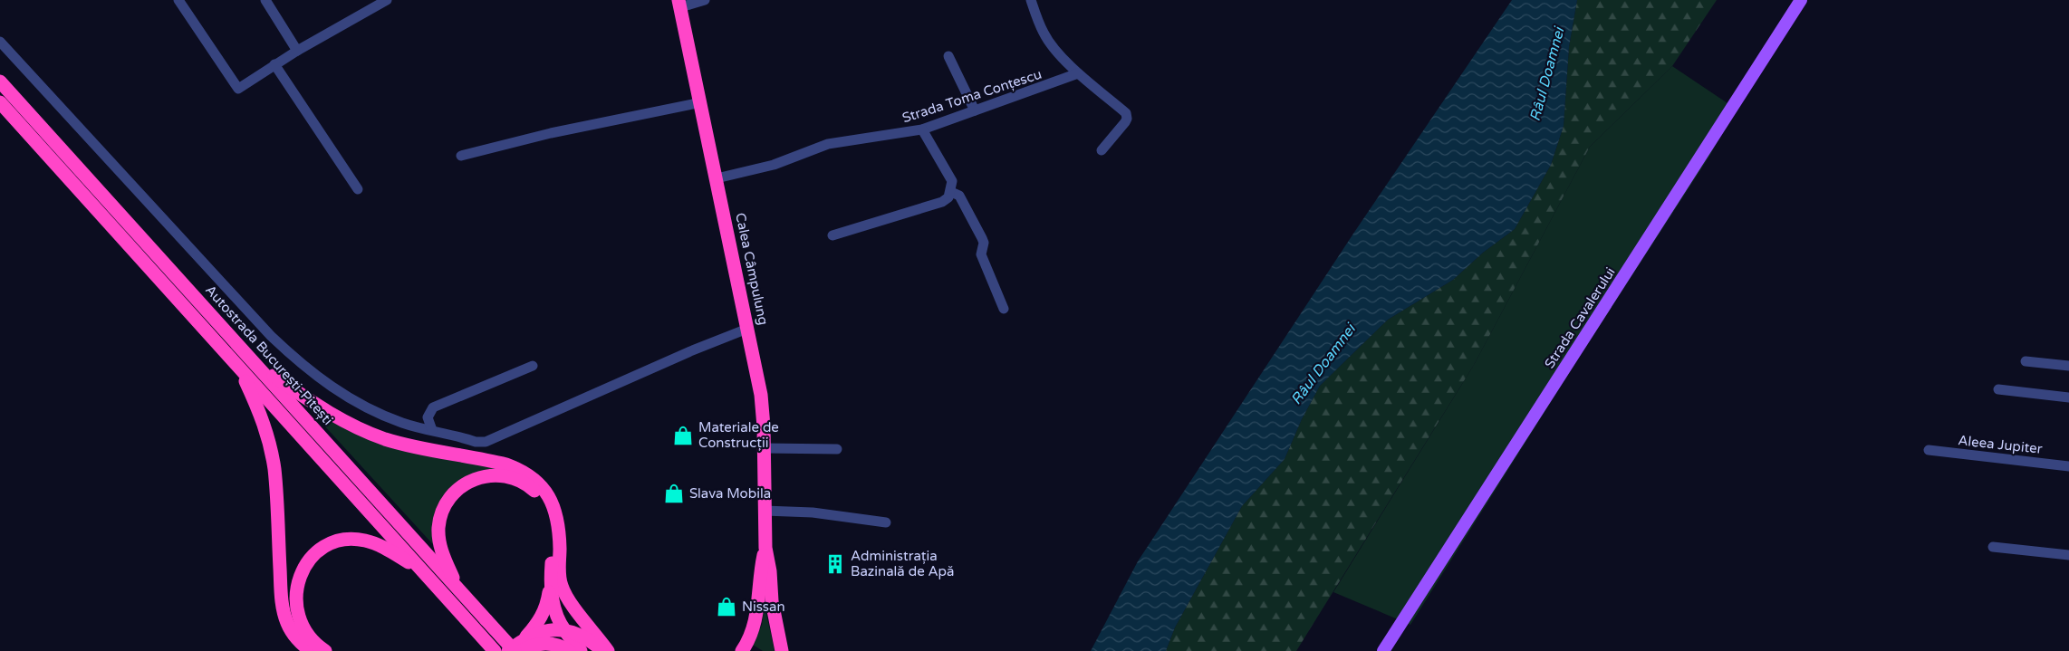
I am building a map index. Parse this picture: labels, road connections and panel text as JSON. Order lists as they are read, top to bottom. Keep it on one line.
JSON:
{"streets":{"highway":["Calea Câmpulung","Autostrada București-Pitești"],"main road":["Strada Cavalerului"],"street":["Strada Toma Conțescu","Aleea Jupiter"]},"crossings":[["Strada Toma Conțescu","Calea Câmpulung"]],"water":["Râul Doamnei"],"places":{"shop":["Materiale de Construcții","Slava Mobila","Nissan"],"building":["Administrația Bazinală de Apă"]}}
